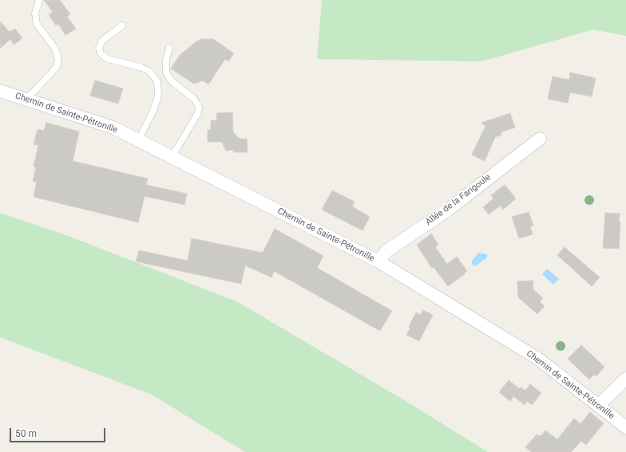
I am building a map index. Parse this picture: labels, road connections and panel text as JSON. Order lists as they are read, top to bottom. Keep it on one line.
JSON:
{"streets":{"street":["Chemin de Sainte-Pétronille","Allée de la Farigoule"]},"crossings":[["Chemin de Sainte-Pétronille","Allée de la Farigoule"]],"scale_bar":"50 m"}
